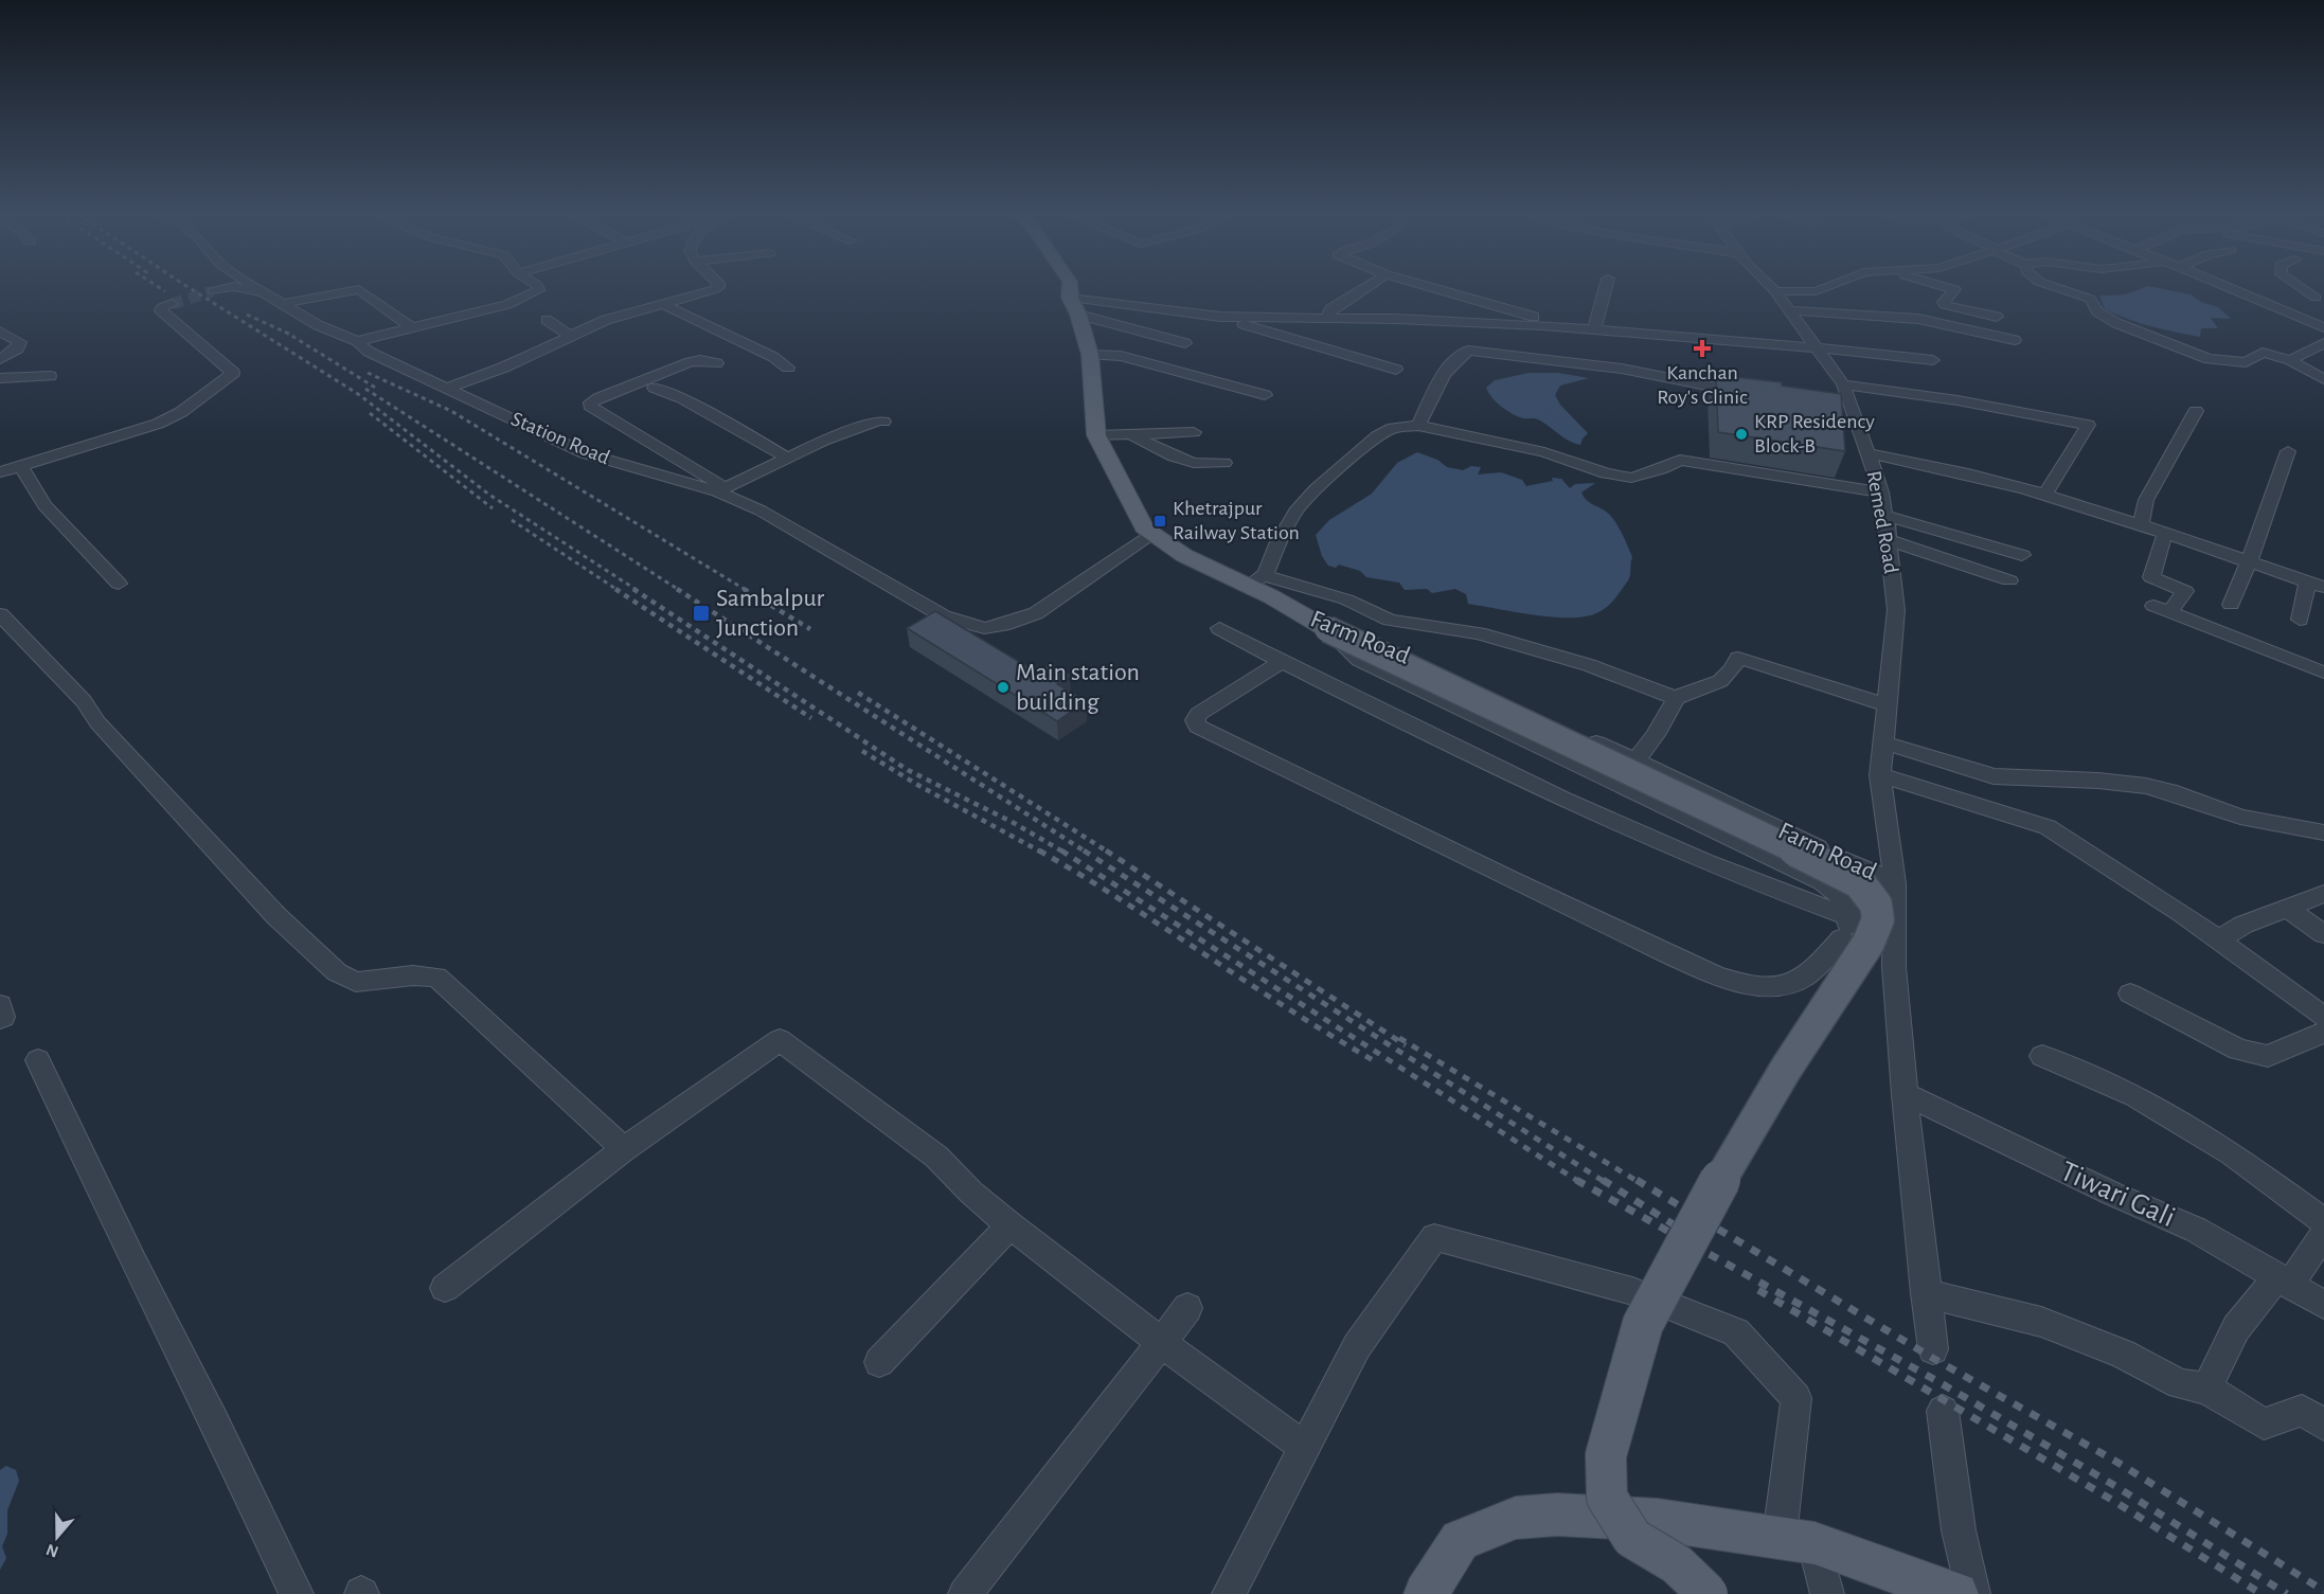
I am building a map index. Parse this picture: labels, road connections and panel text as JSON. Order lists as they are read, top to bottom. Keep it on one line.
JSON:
{"streets":{"main road":["Farm Road"],"street":["Station Road","Remed Road","Tiwari Gali"]},"crossings":[["Station Road","Farm Road"],["Remed Road","Farm Road"],["Remed Road","Tiwari Gali"]],"places":{"health":["Kanchan Roy's Clinic"],"other":["KRP Residency Block-B","Main station building"],"transit":["Khetrajpur Railway Station","Sambalpur Junction"]},"north":"bottom"}
